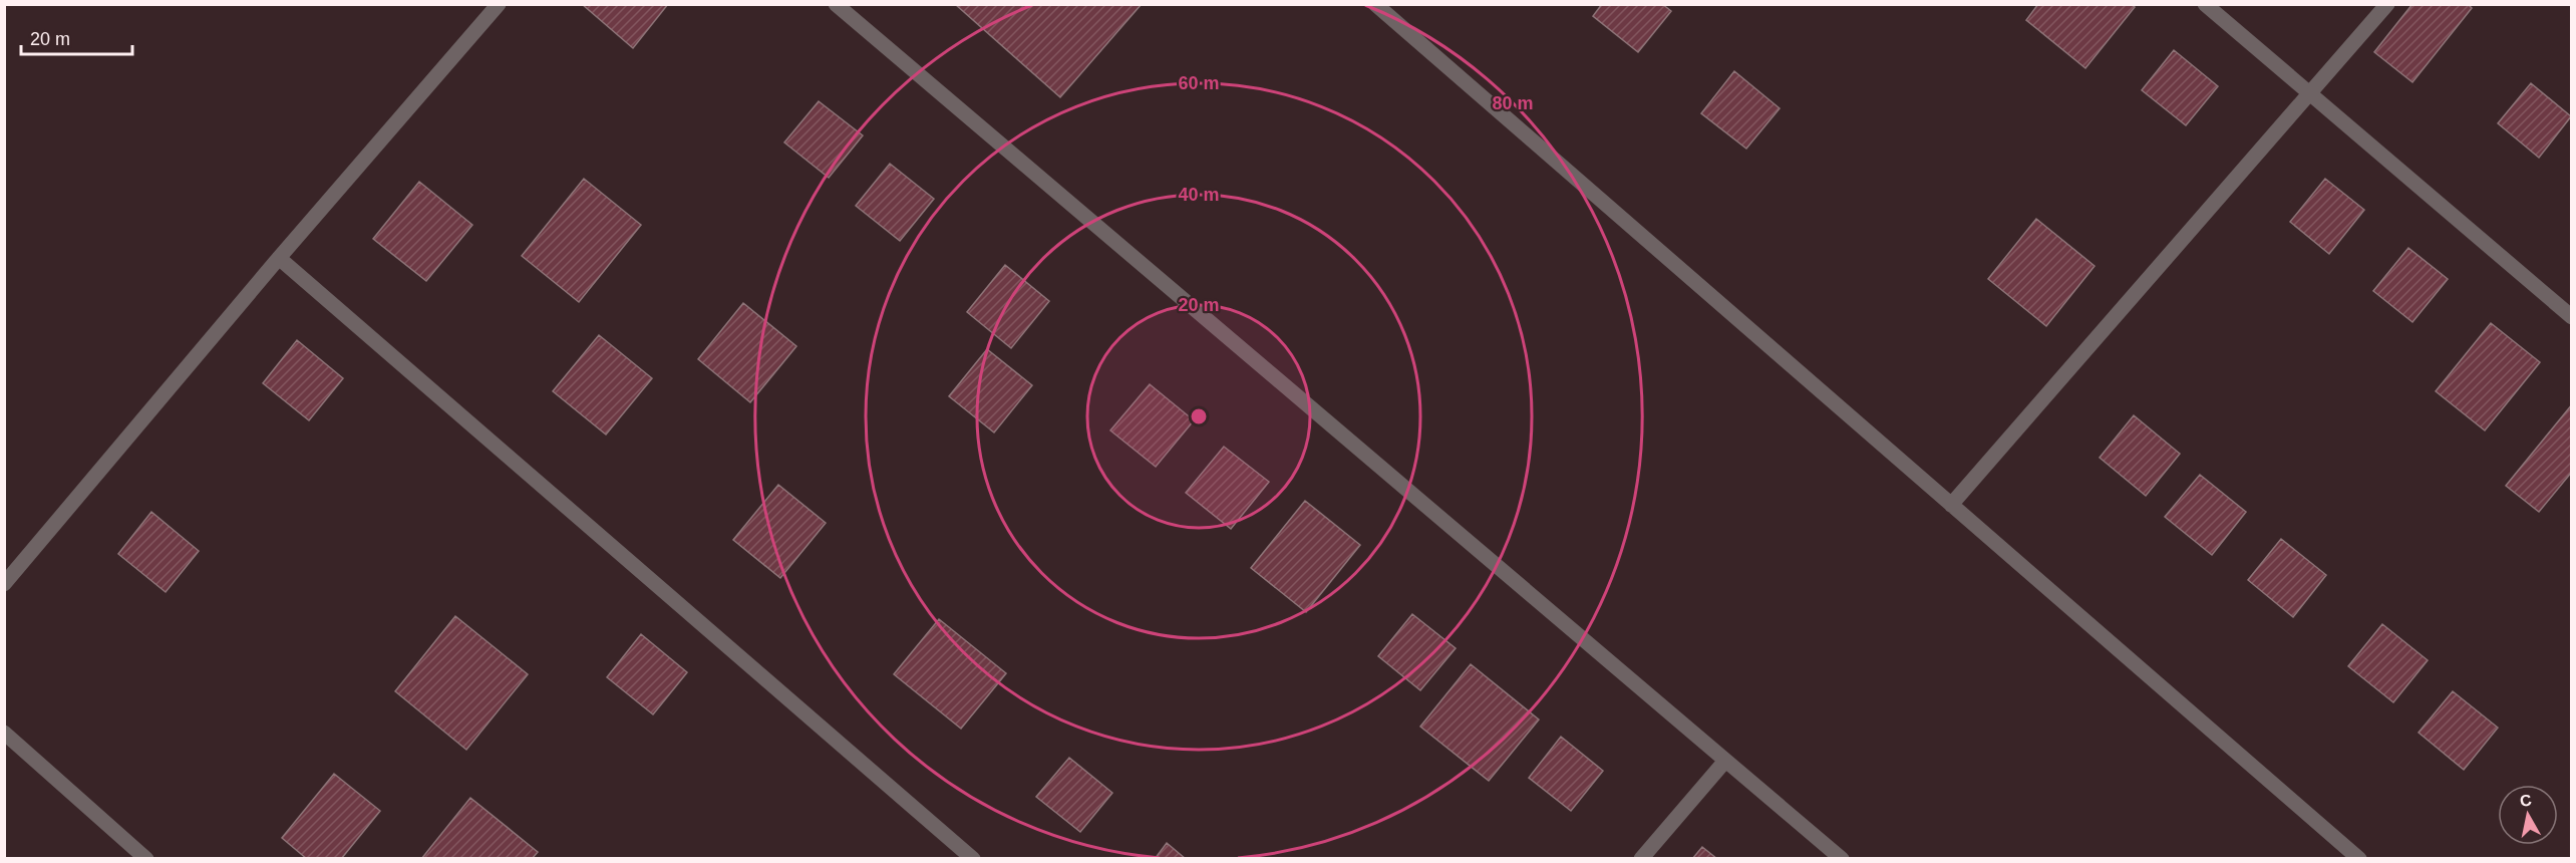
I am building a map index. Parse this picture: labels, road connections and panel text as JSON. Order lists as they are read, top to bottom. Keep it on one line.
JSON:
{"scale_bar":"20 m","north":"top","rings":["60 m","80 m","40 m","20 m"]}
